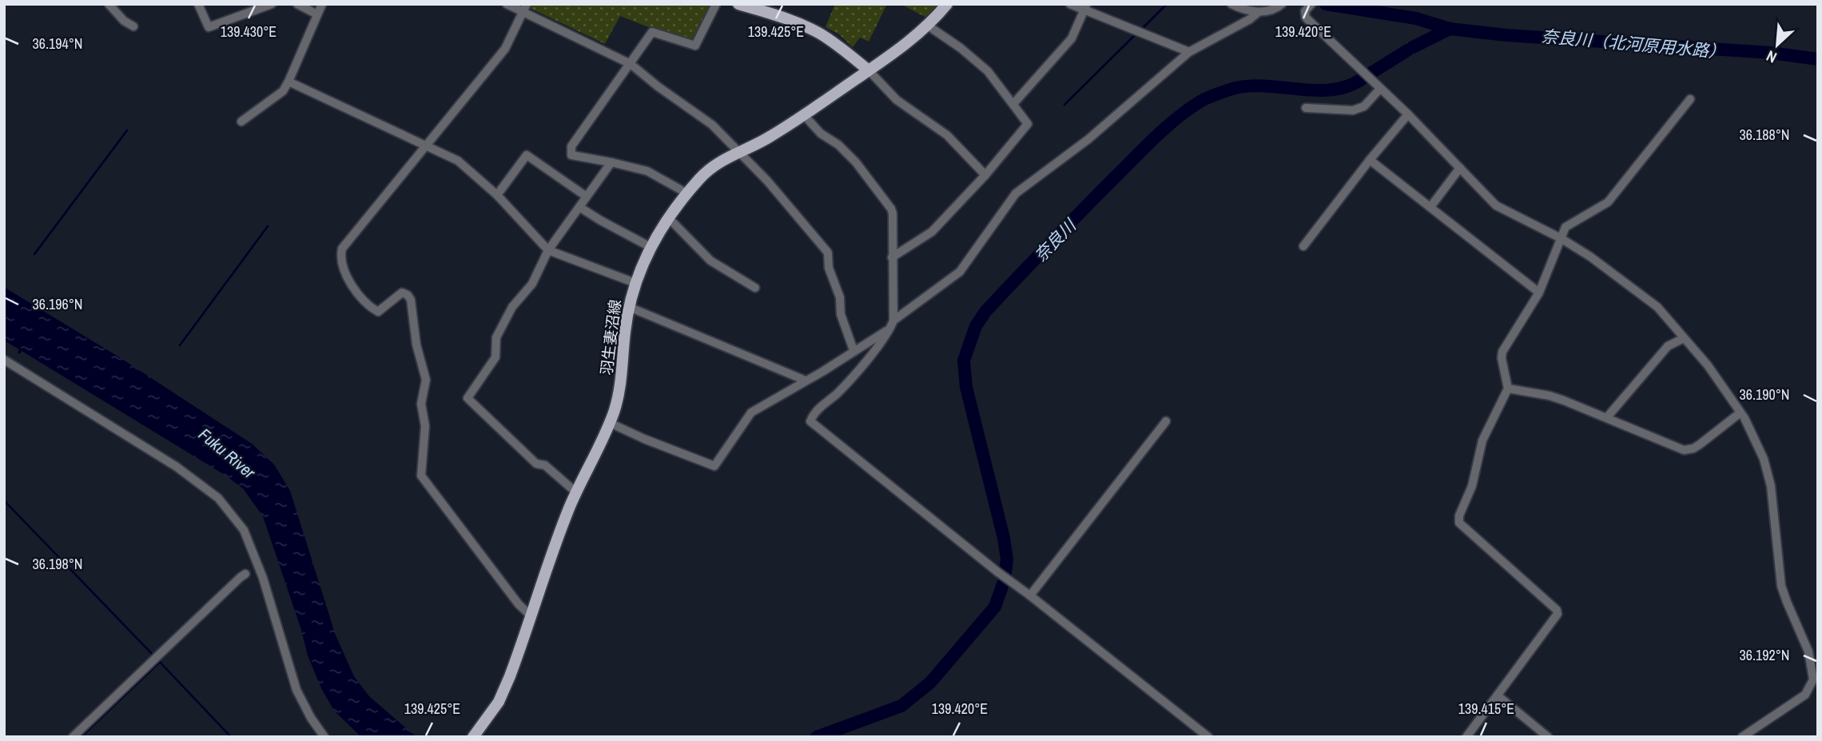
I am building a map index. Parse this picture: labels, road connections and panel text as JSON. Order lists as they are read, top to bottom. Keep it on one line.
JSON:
{"streets":{"main road":["羽生妻沼線"]},"water":["奈良川（北河原用水路）","奈良川","Fuku River"],"north":"bottom left","coordinates":["139.430°E","139.425°E","139.420°E","36.194°N","36.188°N","36.196°N","36.190°N","36.198°N","36.192°N","139.415°E"]}
